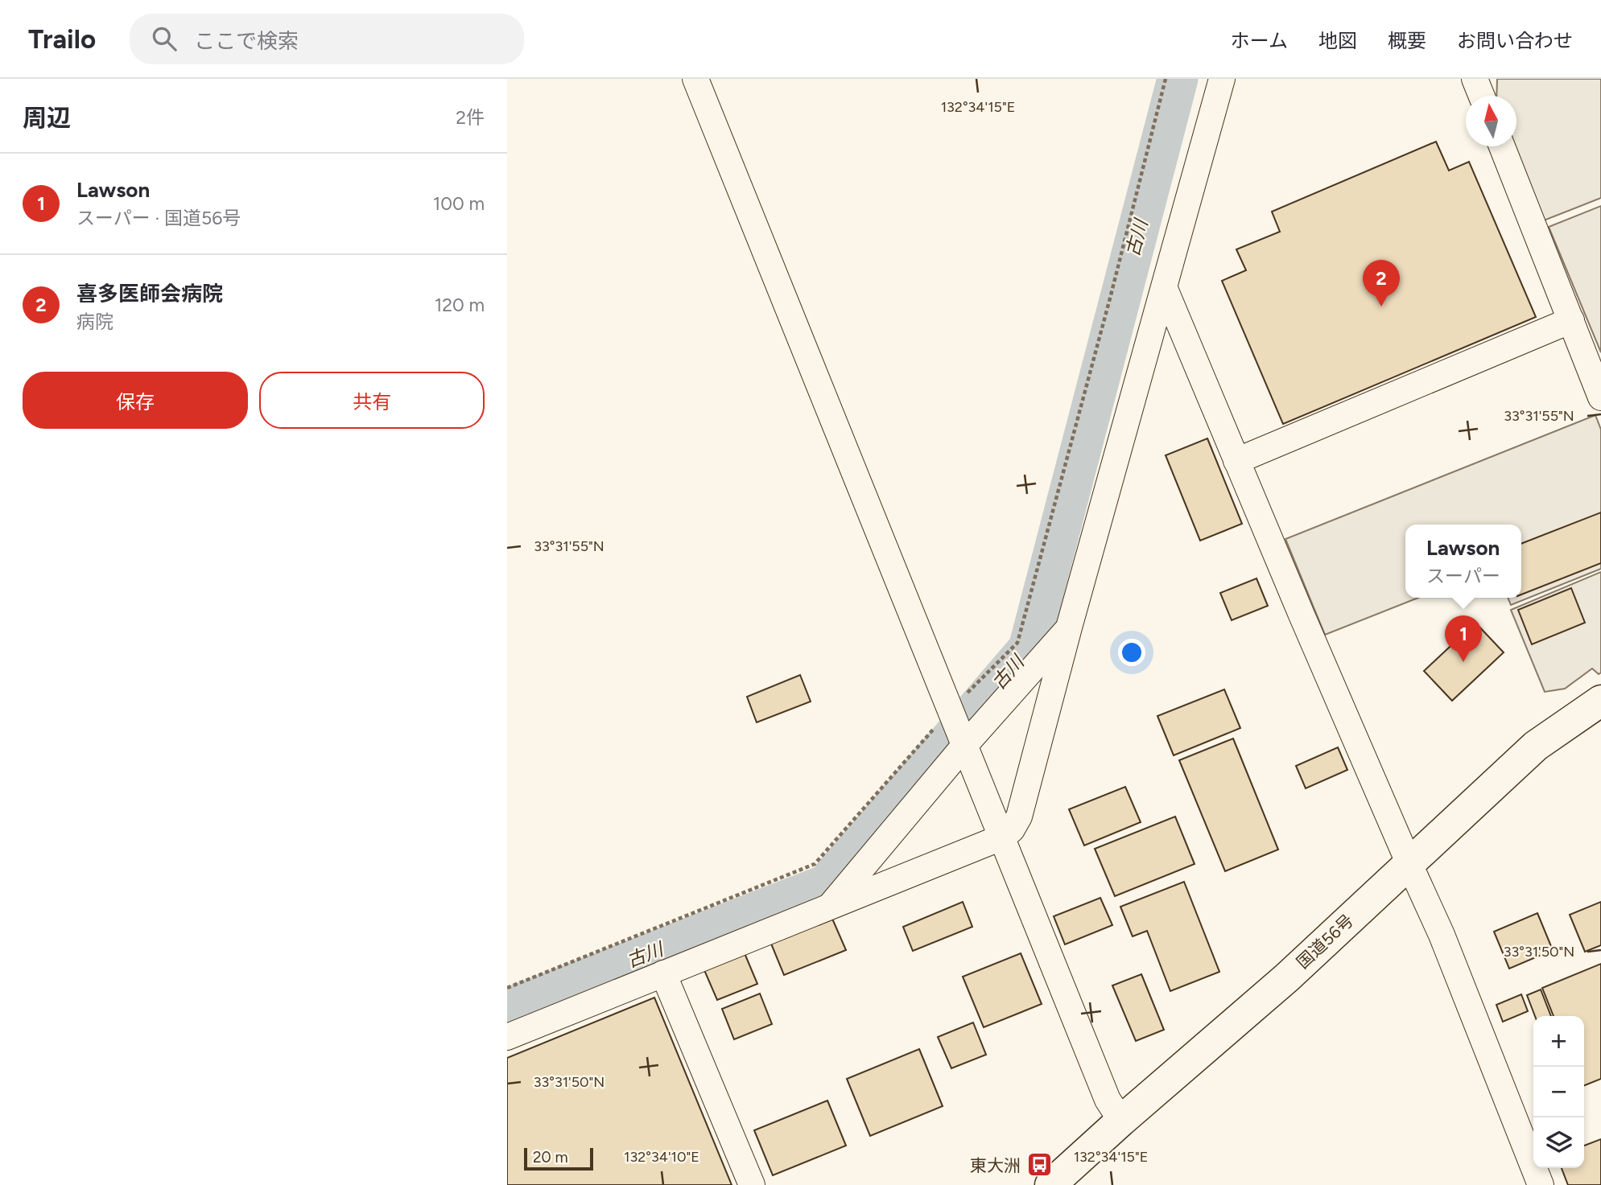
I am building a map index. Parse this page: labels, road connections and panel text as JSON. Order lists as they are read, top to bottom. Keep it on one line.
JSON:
{"streets":{"highway":["国道56号"]},"water":["古川"],"places":{"bus stop":["東大洲"]},"scale_bar":"20 m","north":"top","page":{"header":"Trailo","search":"ここで検索","nav":["ホーム","地図","概要","お問い合わせ"],"heading":["周辺","2件"],"list":[{"mark":"1","name":"Lawson","note":"スーパー · 国道56号","value":"100 m"},{"mark":"2","name":"喜多医師会病院","note":"病院","value":"120 m"}],"pins":["2","1"],"buttons":["保存","共有"],"popup":["Lawson","スーパー"],"map_buttons":["+","−"],"scale":"20 m"},"coordinates":["132°34'15\"E","33°31'55\"N","33°31'50\"N","132°34'10\"E"]}
